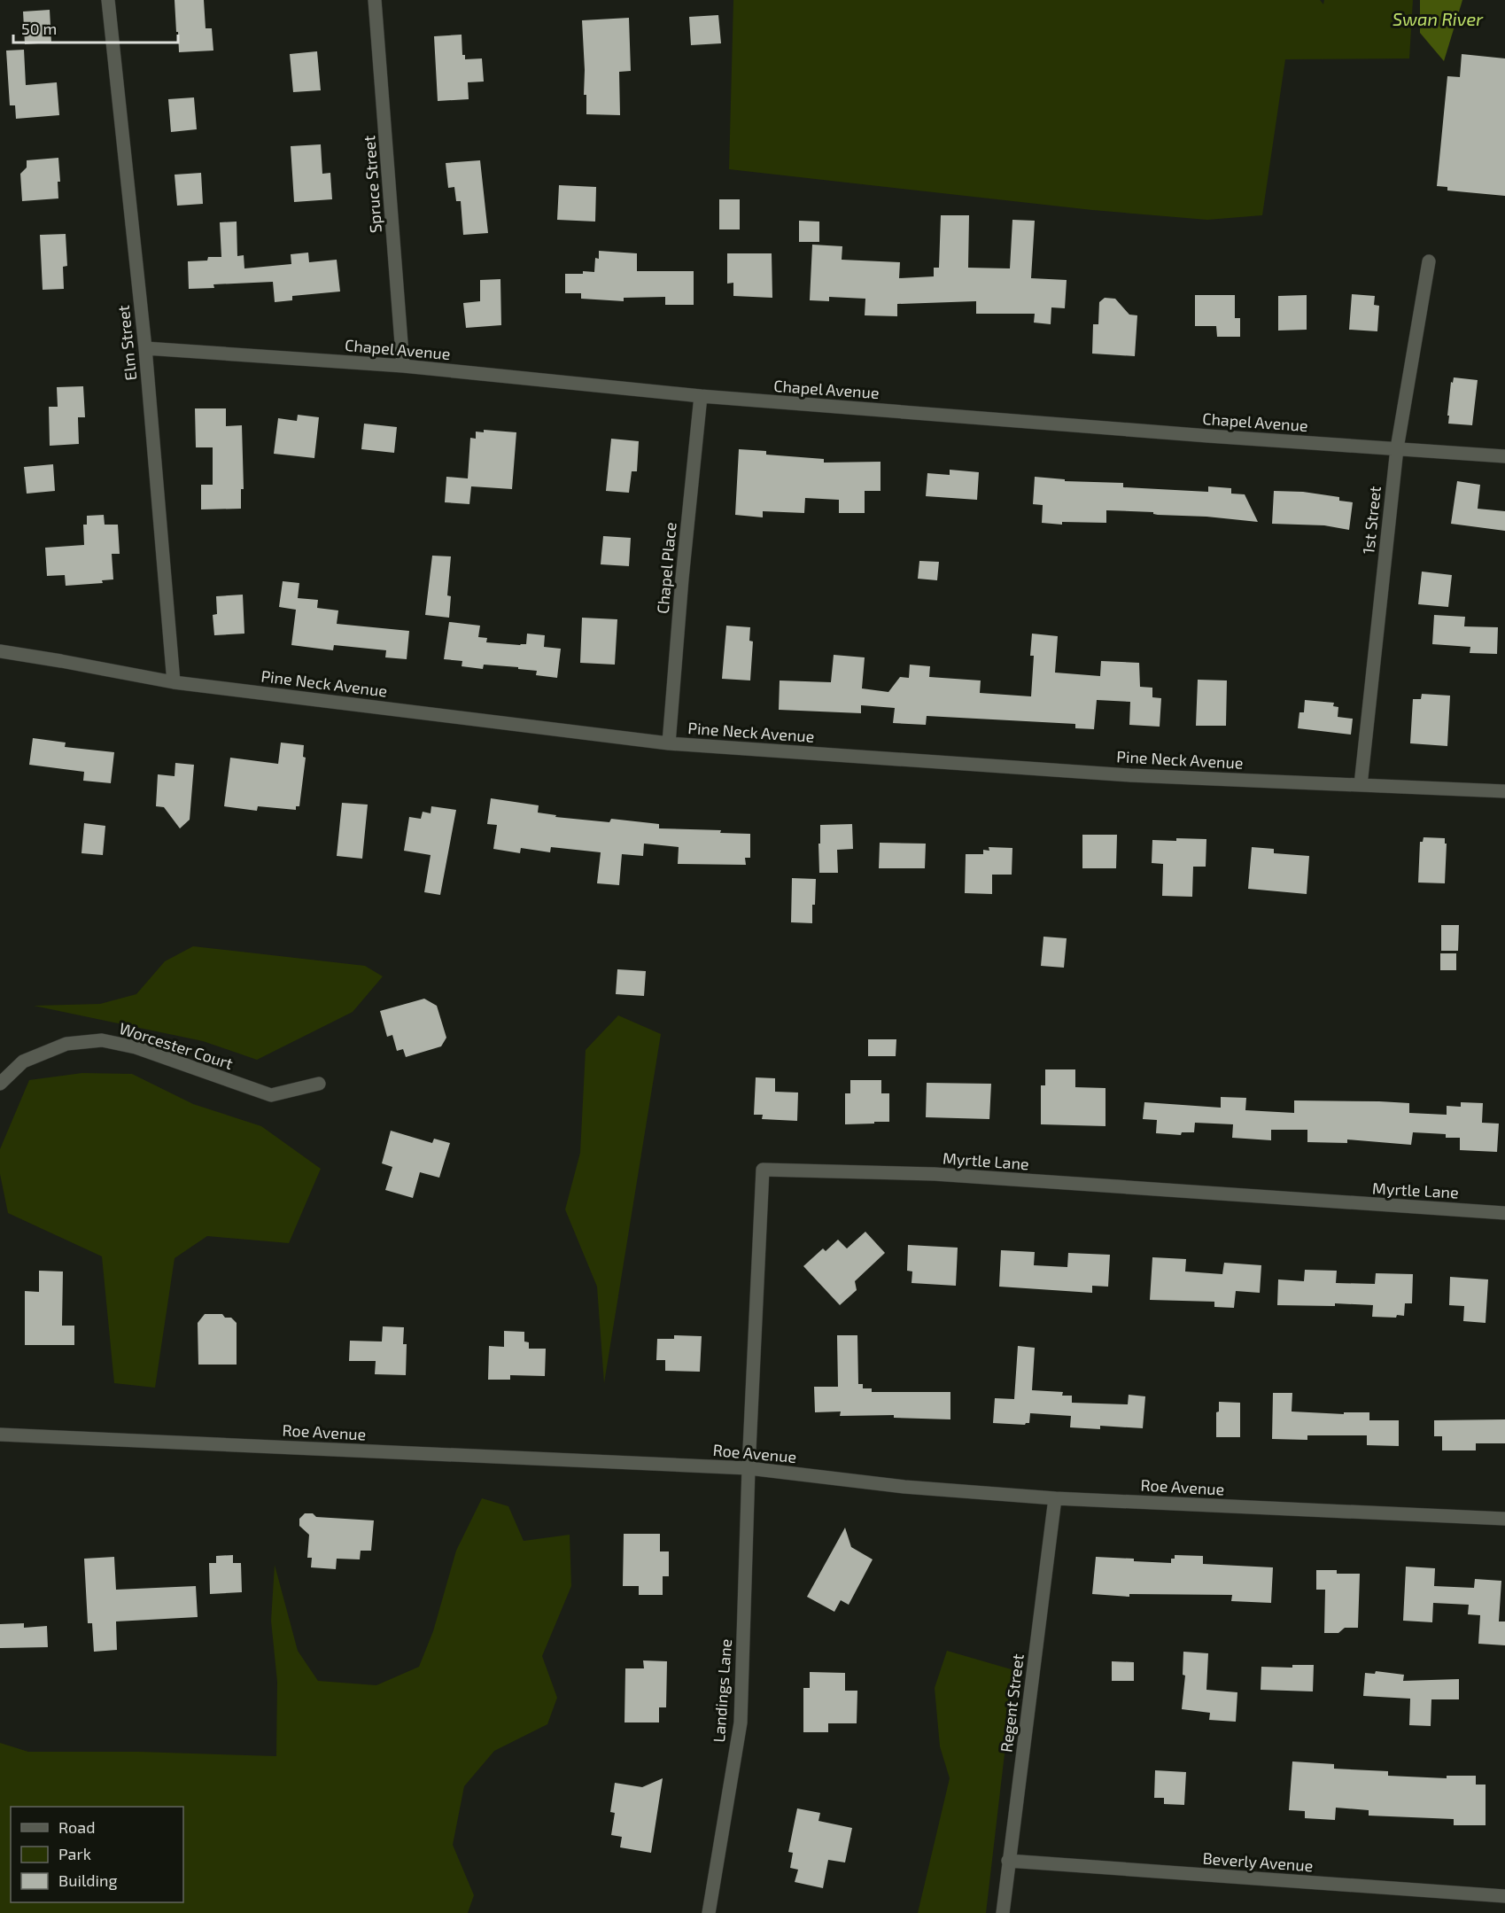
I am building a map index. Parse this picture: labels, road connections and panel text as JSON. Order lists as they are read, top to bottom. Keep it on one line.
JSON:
{"streets":{"street":["Spruce Street","Elm Street","Chapel Avenue","1st Street","Chapel Place","Pine Neck Avenue","Worcester Court","Myrtle Lane","Roe Avenue","Landings Lane","Regent Street","Beverly Avenue"]},"crossings":[["Spruce Street","Chapel Avenue"],["Elm Street","Chapel Avenue"],["Elm Street","Pine Neck Avenue"],["Chapel Avenue","1st Street"],["Chapel Avenue","Chapel Place"],["1st Street","Pine Neck Avenue"],["Chapel Place","Pine Neck Avenue"],["Myrtle Lane","Roe Avenue"],["Myrtle Lane","Landings Lane"],["Roe Avenue","Landings Lane"],["Roe Avenue","Regent Street"],["Regent Street","Beverly Avenue"]],"water":["Swan River"],"legend":["Road","Park","Building"],"scale_bar":"50 m"}
